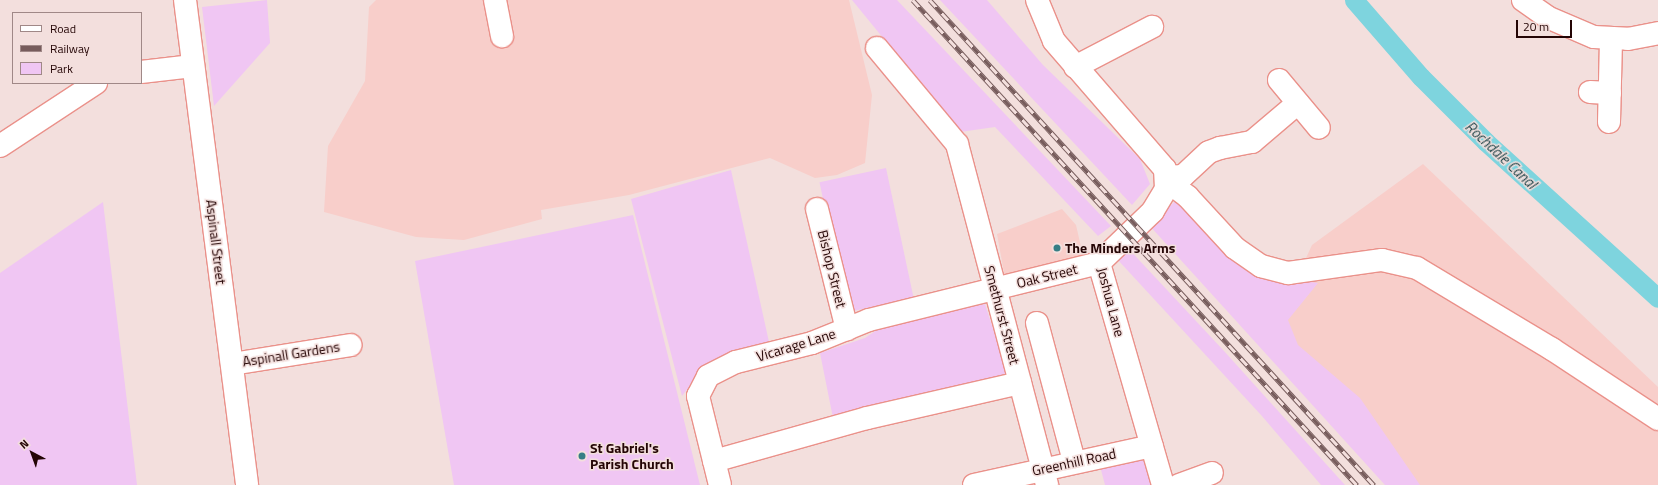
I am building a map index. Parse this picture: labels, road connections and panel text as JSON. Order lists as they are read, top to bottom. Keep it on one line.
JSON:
{"streets":{"street":["Aspinall Street","Bishop Street","Oak Street","Joshua Lane","Smethurst Street","Vicarage Lane","Aspinall Gardens","Greenhill Road"]},"crossings":[["Aspinall Street","Aspinall Gardens"],["Bishop Street","Vicarage Lane"],["Oak Street","Joshua Lane"],["Oak Street","Smethurst Street"],["Oak Street","Vicarage Lane"],["Joshua Lane","Greenhill Road"],["Smethurst Street","Vicarage Lane"],["Smethurst Street","Greenhill Road"]],"water":["Rochdale Canal"],"places":["The Minders Arms","St Gabriel's Parish Church"],"legend":["Road","Railway","Park"],"scale_bar":"20 m","north":"top left"}
